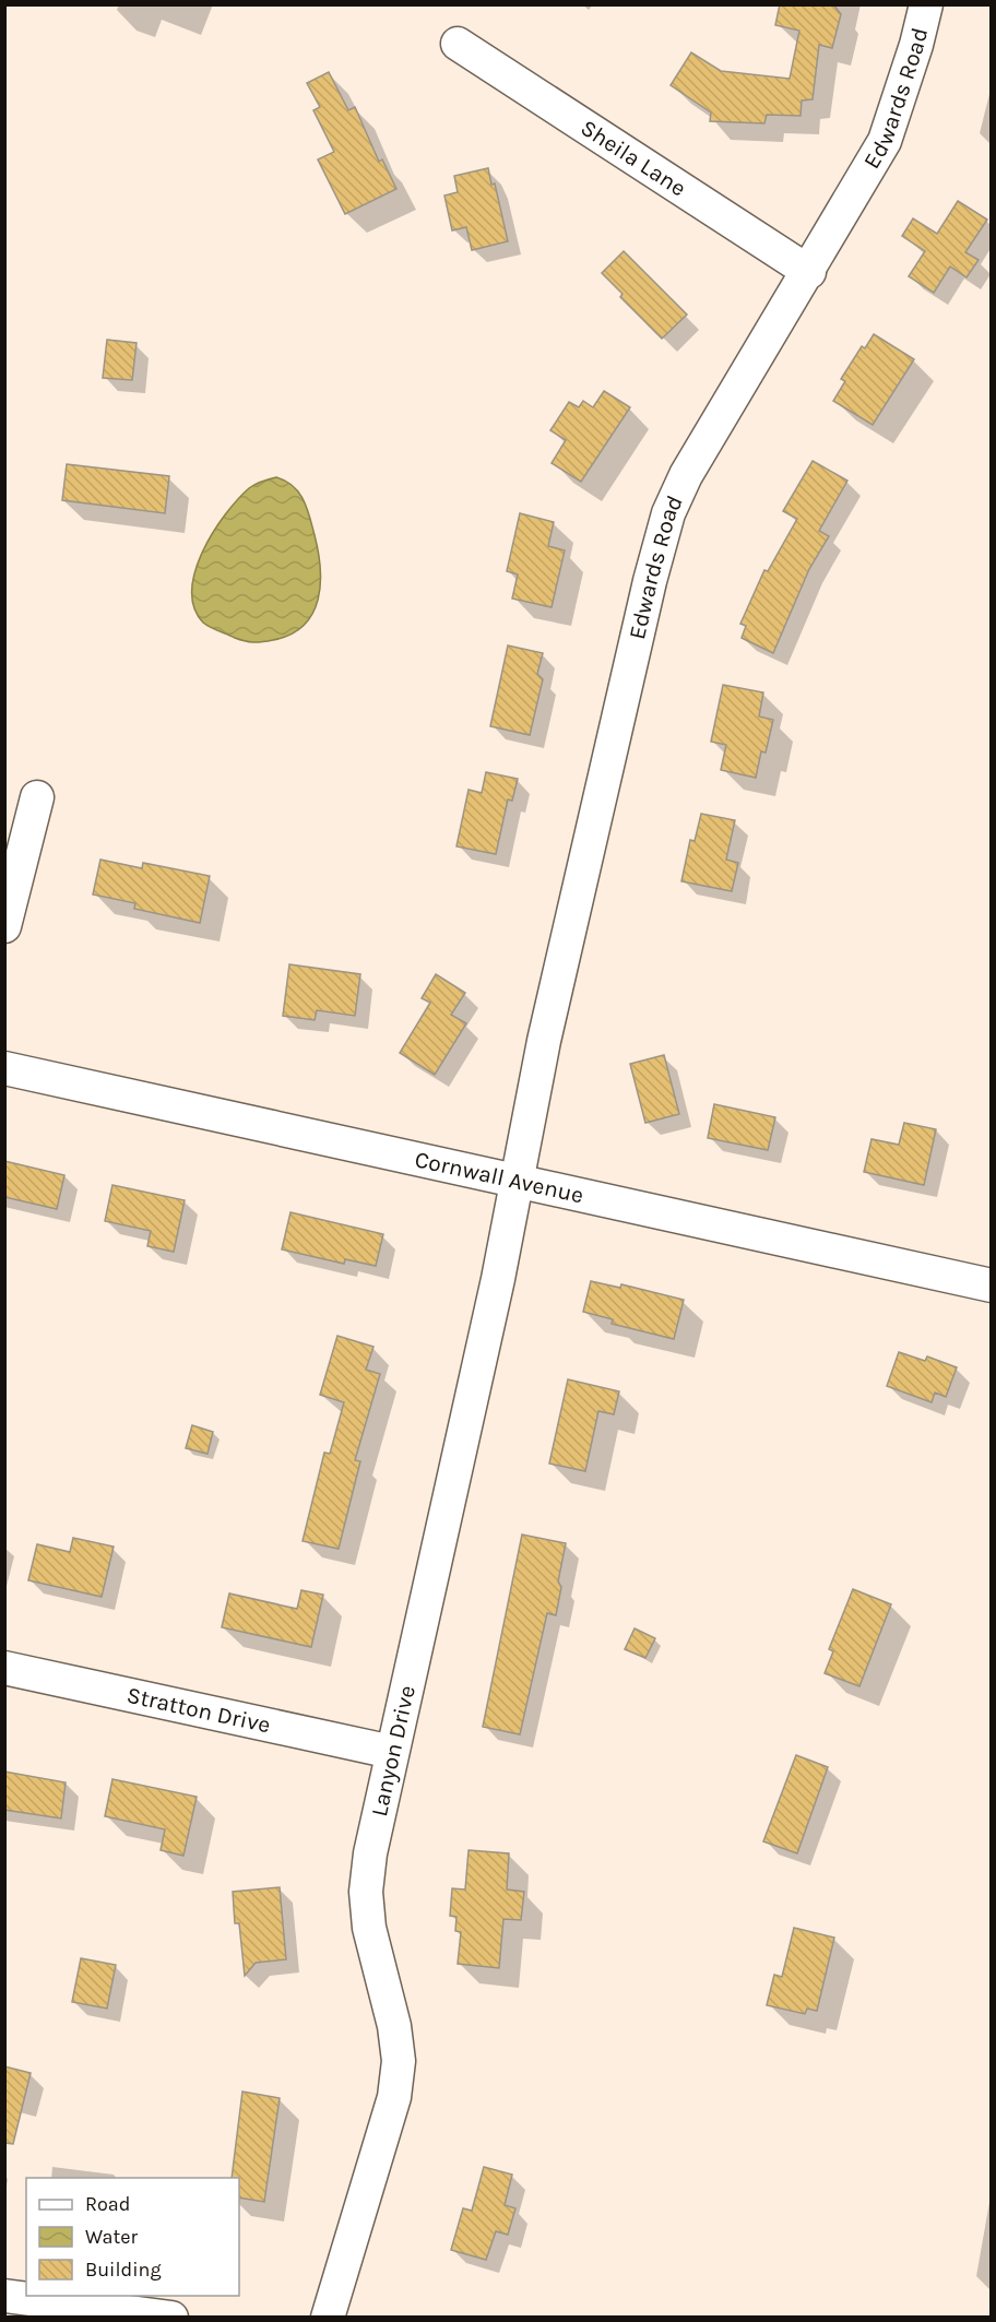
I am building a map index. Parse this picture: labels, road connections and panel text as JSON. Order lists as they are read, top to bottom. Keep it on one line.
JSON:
{"streets":{"street":["Edwards Road","Sheila Lane","Cornwall Avenue","Stratton Drive","Lanyon Drive"]},"crossings":[["Edwards Road","Sheila Lane"],["Edwards Road","Cornwall Avenue"],["Edwards Road","Lanyon Drive"],["Cornwall Avenue","Lanyon Drive"],["Stratton Drive","Lanyon Drive"]],"legend":["Road","Water","Building"]}
